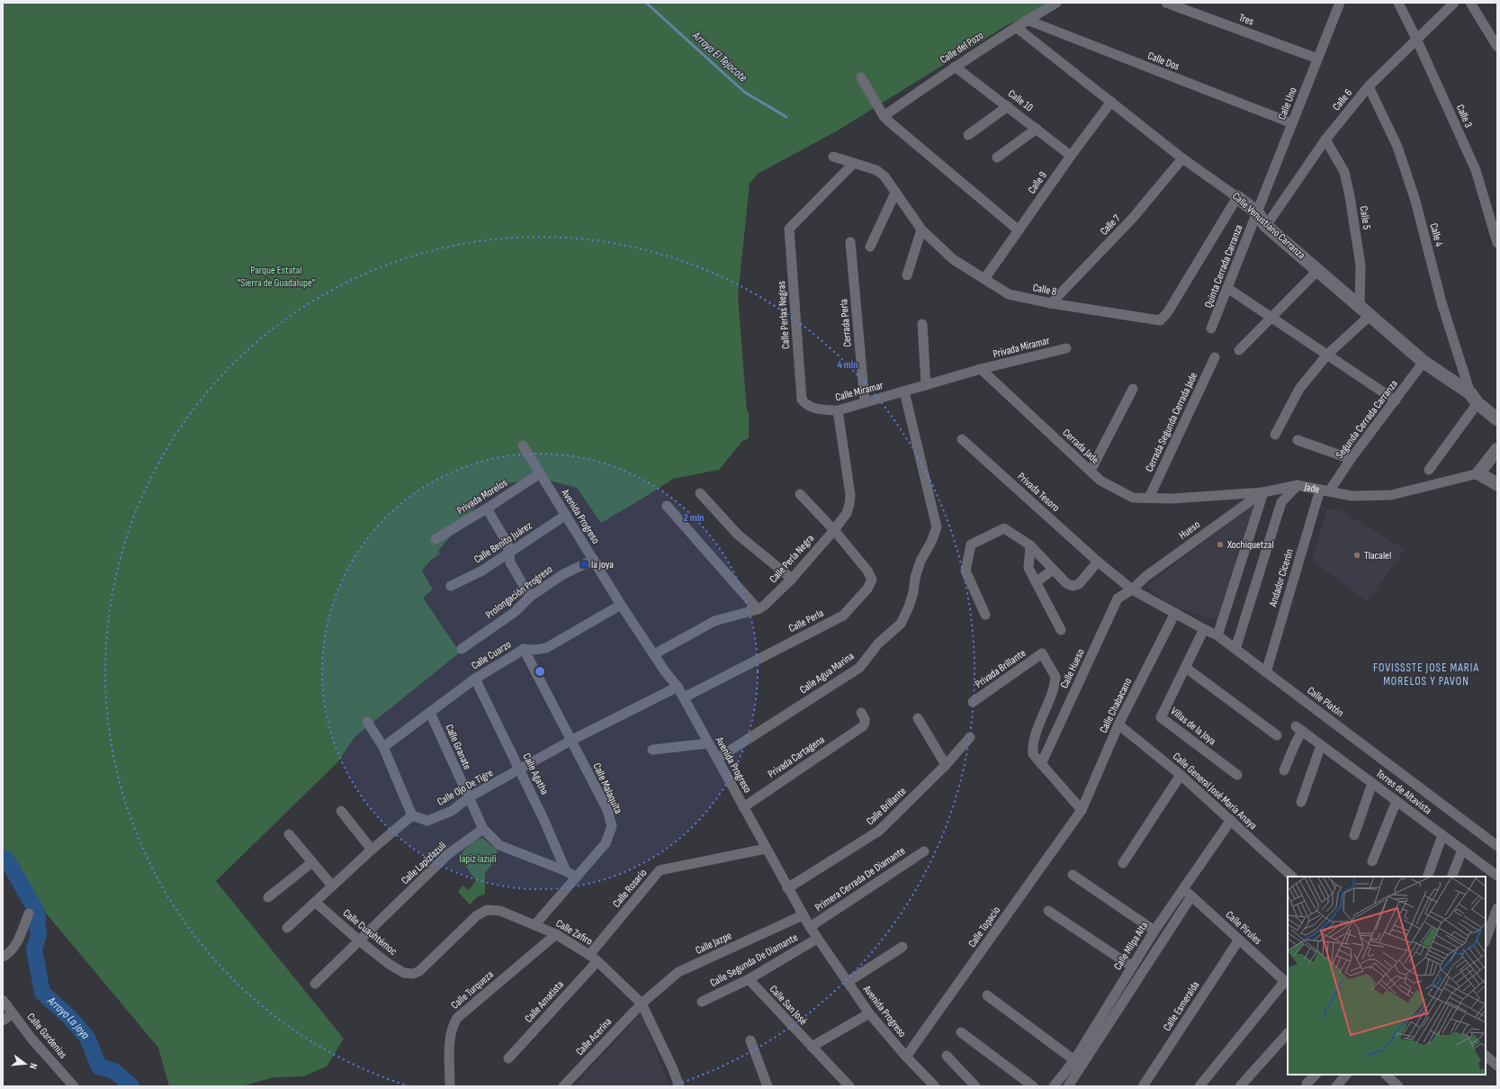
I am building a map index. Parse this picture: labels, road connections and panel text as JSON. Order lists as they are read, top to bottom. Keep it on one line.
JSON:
{"streets":{"street":["Tres","Calle del Pozo","Calle Dos","Calle 6","Calle 10","Calle Uno","Calle 3","Calle 9","Calle 5","Calle 7","Calle Venustiano Carranza","Calle 4","Quinta Cerrada Carranza","Calle 8","Calle Perlas Negras","Cerrada Perla","Privada Miramar","Calle Miramar","Segunda Cerrada Carranza","Cerrada Segunda Cerrada Jade","Cerrada Jade","Jade","Privada Tesoro","Privada Morelos","Avenida Progreso","Hueso","Calle Benito Juárez","Calle Perla Negra","Andador Cicerón","Prolongación Progreso","Calle Perla","Calle Cuarzo","Privada Brillante","Calle Hueso","Calle Agua Marina","Calle Platón","Calle Chabacano","Villas de la Joya","Calle Granate","Privada Cartagena","Calle Agatha","Calle Ojo De Tigre","Calle Malaquita","Calle General José María Anaya","Torres de Altavista","Calle Brillante","Calle Lapizlazuli","Primera Cerrada De Diamante","Calle Rosario","Calle Topacio","Calle Pirules","Calle Cuauhtémoc","Calle Zafiro","Calle Jazpe","Calle Milpa Alta","Calle Segunda De Diamante","Calle Turqueza","Calle Amatista","Calle San José","Calle Esmeralda","Calle Gardenias","Calle Acerina"]},"crossings":[["Tres","Calle Uno"],["Calle del Pozo","Calle Dos"],["Calle del Pozo","Calle 10"],["Calle del Pozo","Calle Venustiano Carranza"],["Calle Dos","Calle Uno"],["Calle 6","Calle 3"],["Calle 6","Calle 5"],["Calle 6","Calle Venustiano Carranza"],["Calle 6","Calle 4"],["Calle 10","Calle 9"],["Calle Uno","Calle Venustiano Carranza"],["Calle Uno","Quinta Cerrada Carranza"],["Calle 9","Calle Venustiano Carranza"],["Calle 9","Calle 8"],["Calle 5","Calle Venustiano Carranza"],["Calle 7","Calle Venustiano Carranza"],["Calle 7","Calle 8"],["Calle Venustiano Carranza","Calle 4"],["Calle Venustiano Carranza","Quinta Cerrada Carranza"],["Calle Venustiano Carranza","Calle 8"],["Calle Venustiano Carranza","Segunda Cerrada Carranza"],["Calle 8","Calle Perlas Negras"],["Calle Perlas Negras","Calle Miramar"],["Cerrada Perla","Calle Miramar"],["Privada Miramar","Cerrada Jade"],["Calle Miramar","Calle Perla Negra"],["Calle Miramar","Calle Agua Marina"],["Segunda Cerrada Carranza","Jade"],["Segunda Cerrada Carranza","Andador Cicerón"],["Cerrada Segunda Cerrada Jade","Cerrada Jade"],["Cerrada Jade","Jade"],["Cerrada Jade","Hueso"],["Jade","Hueso"],["Jade","Andador Cicerón"],["Privada Tesoro","Hueso"],["Privada Tesoro","Calle Hueso"],["Privada Tesoro","Calle Platón"],["Privada Morelos","Avenida Progreso"],["Avenida Progreso","Calle Benito Juárez"],["Avenida Progreso","Calle Perla Negra"],["Avenida Progreso","Prolongación Progreso"],["Avenida Progreso","Calle Perla"],["Avenida Progreso","Calle Cuarzo"],["Avenida Progreso","Calle Agua Marina"],["Avenida Progreso","Privada Cartagena"],["Avenida Progreso","Calle Ojo De Tigre"],["Avenida Progreso","Calle Brillante"],["Avenida Progreso","Primera Cerrada De Diamante"],["Avenida Progreso","Calle Rosario"],["Avenida Progreso","Calle Topacio"],["Avenida Progreso","Calle Jazpe"],["Avenida Progreso","Calle Segunda De Diamante"],["Hueso","Calle Hueso"],["Hueso","Calle Platón"],["Calle Perla Negra","Calle Perla"],["Andador Cicerón","Calle Platón"],["Calle Cuarzo","Calle Granate"],["Calle Cuarzo","Calle Agatha"],["Calle Cuarzo","Calle Malaquita"],["Privada Brillante","Calle Hueso"],["Calle Hueso","Calle Platón"],["Calle Platón","Calle Chabacano"],["Calle Platón","Villas de la Joya"],["Calle Chabacano","Calle General José María Anaya"],["Calle Chabacano","Calle Topacio"],["Calle Granate","Calle Ojo De Tigre"],["Calle Granate","Calle Lapizlazuli"],["Calle Agatha","Calle Ojo De Tigre"],["Calle Ojo De Tigre","Calle Malaquita"],["Calle Malaquita","Calle Zafiro"],["Calle General José María Anaya","Calle Milpa Alta"],["Calle Lapizlazuli","Calle Cuauhtémoc"],["Calle Rosario","Calle Zafiro"],["Calle Rosario","Calle Amatista"],["Calle Pirules","Calle Milpa Alta"],["Calle Pirules","Calle Esmeralda"],["Calle Cuauhtémoc","Calle Zafiro"],["Calle Zafiro","Calle Jazpe"],["Calle Zafiro","Calle Turqueza"],["Calle Zafiro","Calle Amatista"],["Calle Zafiro","Calle Acerina"],["Calle Jazpe","Calle Acerina"],["Calle Segunda De Diamante","Calle San José"]],"districts":["FOVISSSTE JOSE MARIA MORELOS Y PAVON"],"water":["Arroyo El Tejocote","Arroyo La Joya"],"parks":["Parque Estatal \"Sierra de Guadalupe\"","lapiz lazuli"],"places":{"other":["Xochiquetzal","Tlacalel"],"transit":["la joya"]},"north":"right","rings":["4 min","2 min"]}
